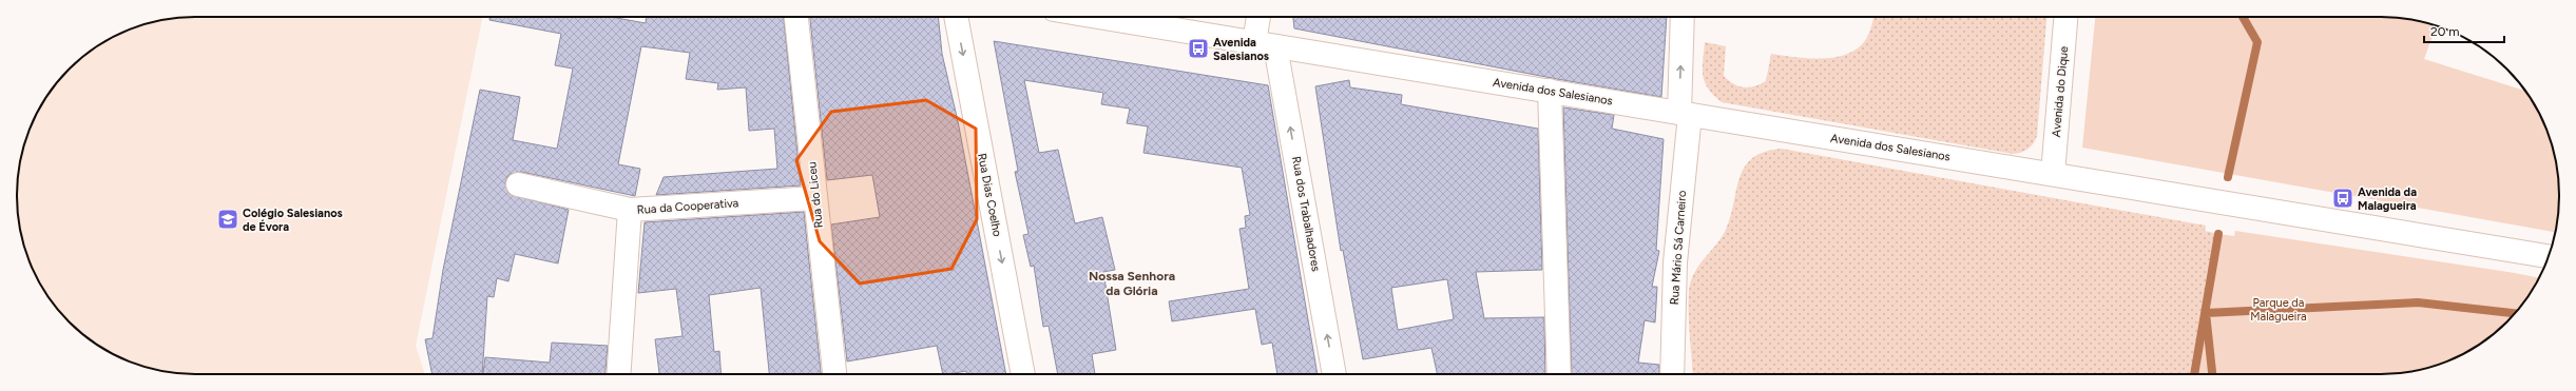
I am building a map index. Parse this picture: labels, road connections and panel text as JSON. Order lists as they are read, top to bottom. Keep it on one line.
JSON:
{"streets":{"street":["Avenida dos Salesianos","Avenida do Dique","Rua do Liceu","Rua Dias Coelho","Rua da Cooperativa","Rua dos Trabalhadores","Rua Mário Sá Carneiro"]},"crossings":[["Avenida dos Salesianos","Avenida do Dique"],["Avenida dos Salesianos","Rua dos Trabalhadores"],["Avenida dos Salesianos","Rua Mário Sá Carneiro"],["Rua do Liceu","Rua da Cooperativa"]],"one_way":["Rua Dias Coelho","Rua dos Trabalhadores"],"districts":["Nossa Senhora da Glória"],"parks":["Parque da Malagueira"],"places":{"bus stop":["Avenida Salesianos","Avenida da Malagueira"],"school or university":["Colégio Salesianos de Évora"]},"scale_bar":"20 m"}
